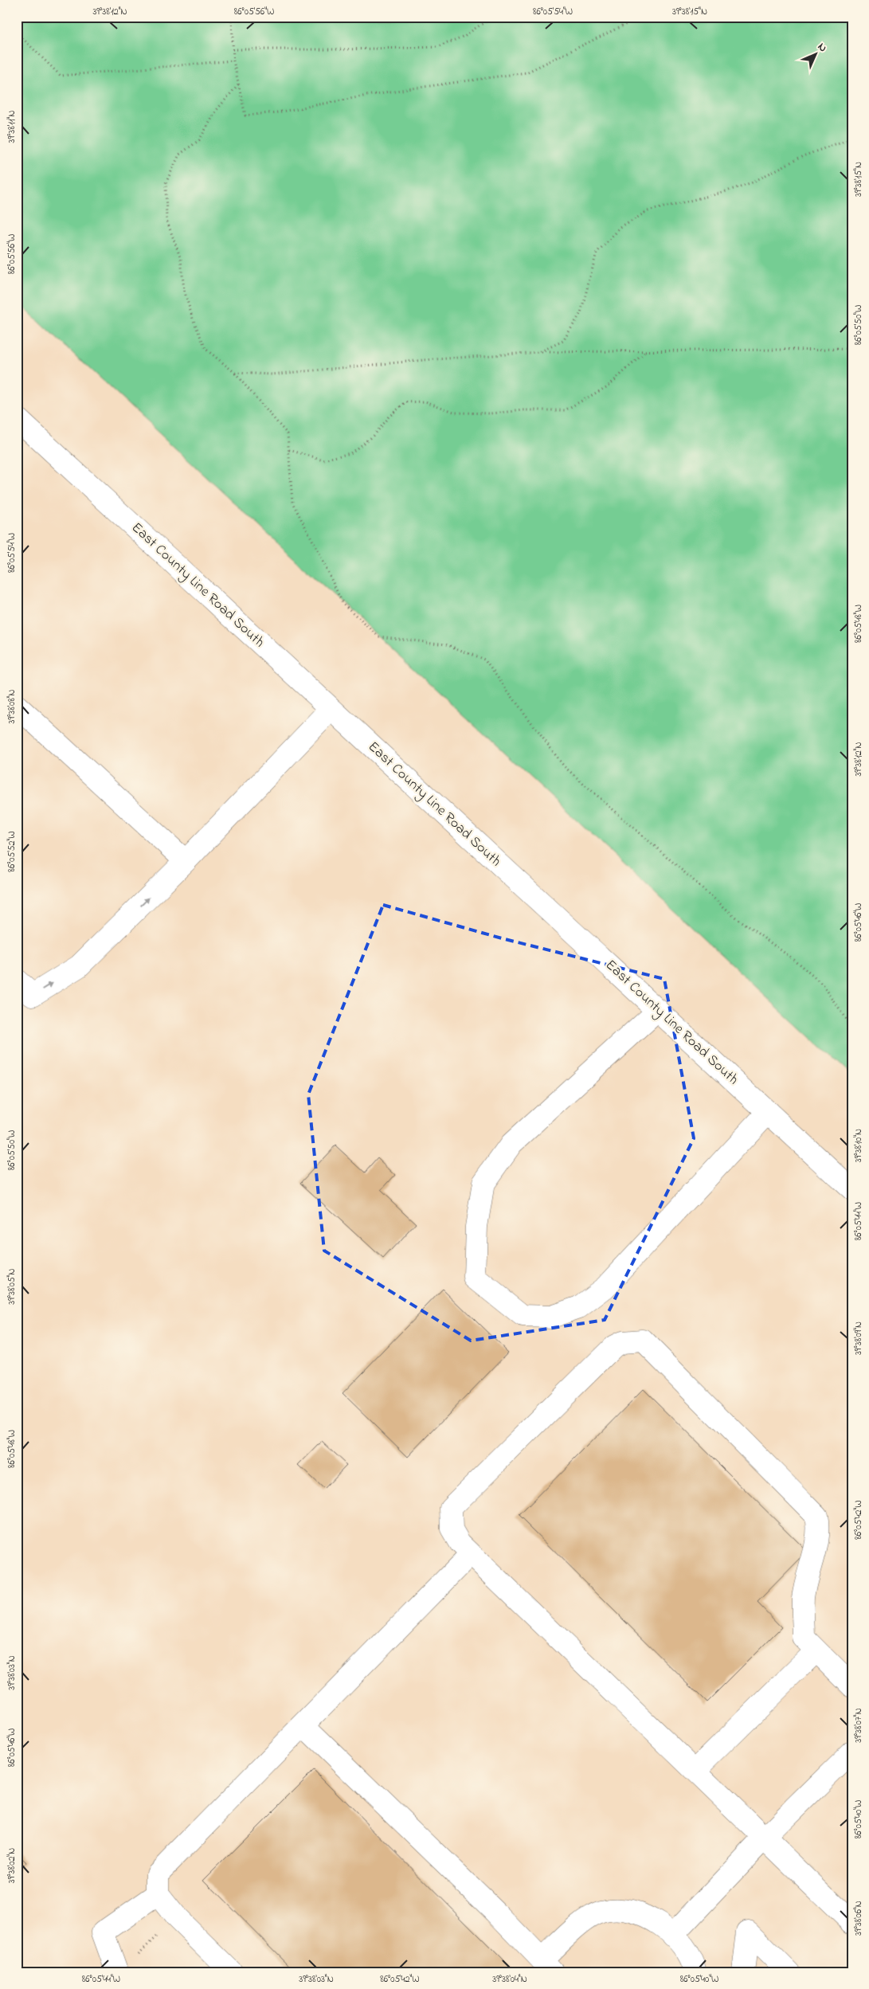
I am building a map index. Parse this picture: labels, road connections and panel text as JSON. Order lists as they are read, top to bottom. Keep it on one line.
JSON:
{"streets":{"main road":["East County Line Road South"]},"north":"top right","coordinates":["39°38'12\"N","86°05'56\"W","86°05'54\"W","39°38'15\"N","39°38'11\"N","86°05'50\"W","86°05'48\"W","39°38'08\"N","86°05'52\"W","86°05'46\"W","39°38'10\"N","86°05'44\"W","39°38'05\"N","39°38'09\"N","86°05'42\"W","39°38'03\"N","39°38'07\"N","86°05'40\"W","39°38'02\"N","39°38'06\"N","39°38'04\"N"]}
